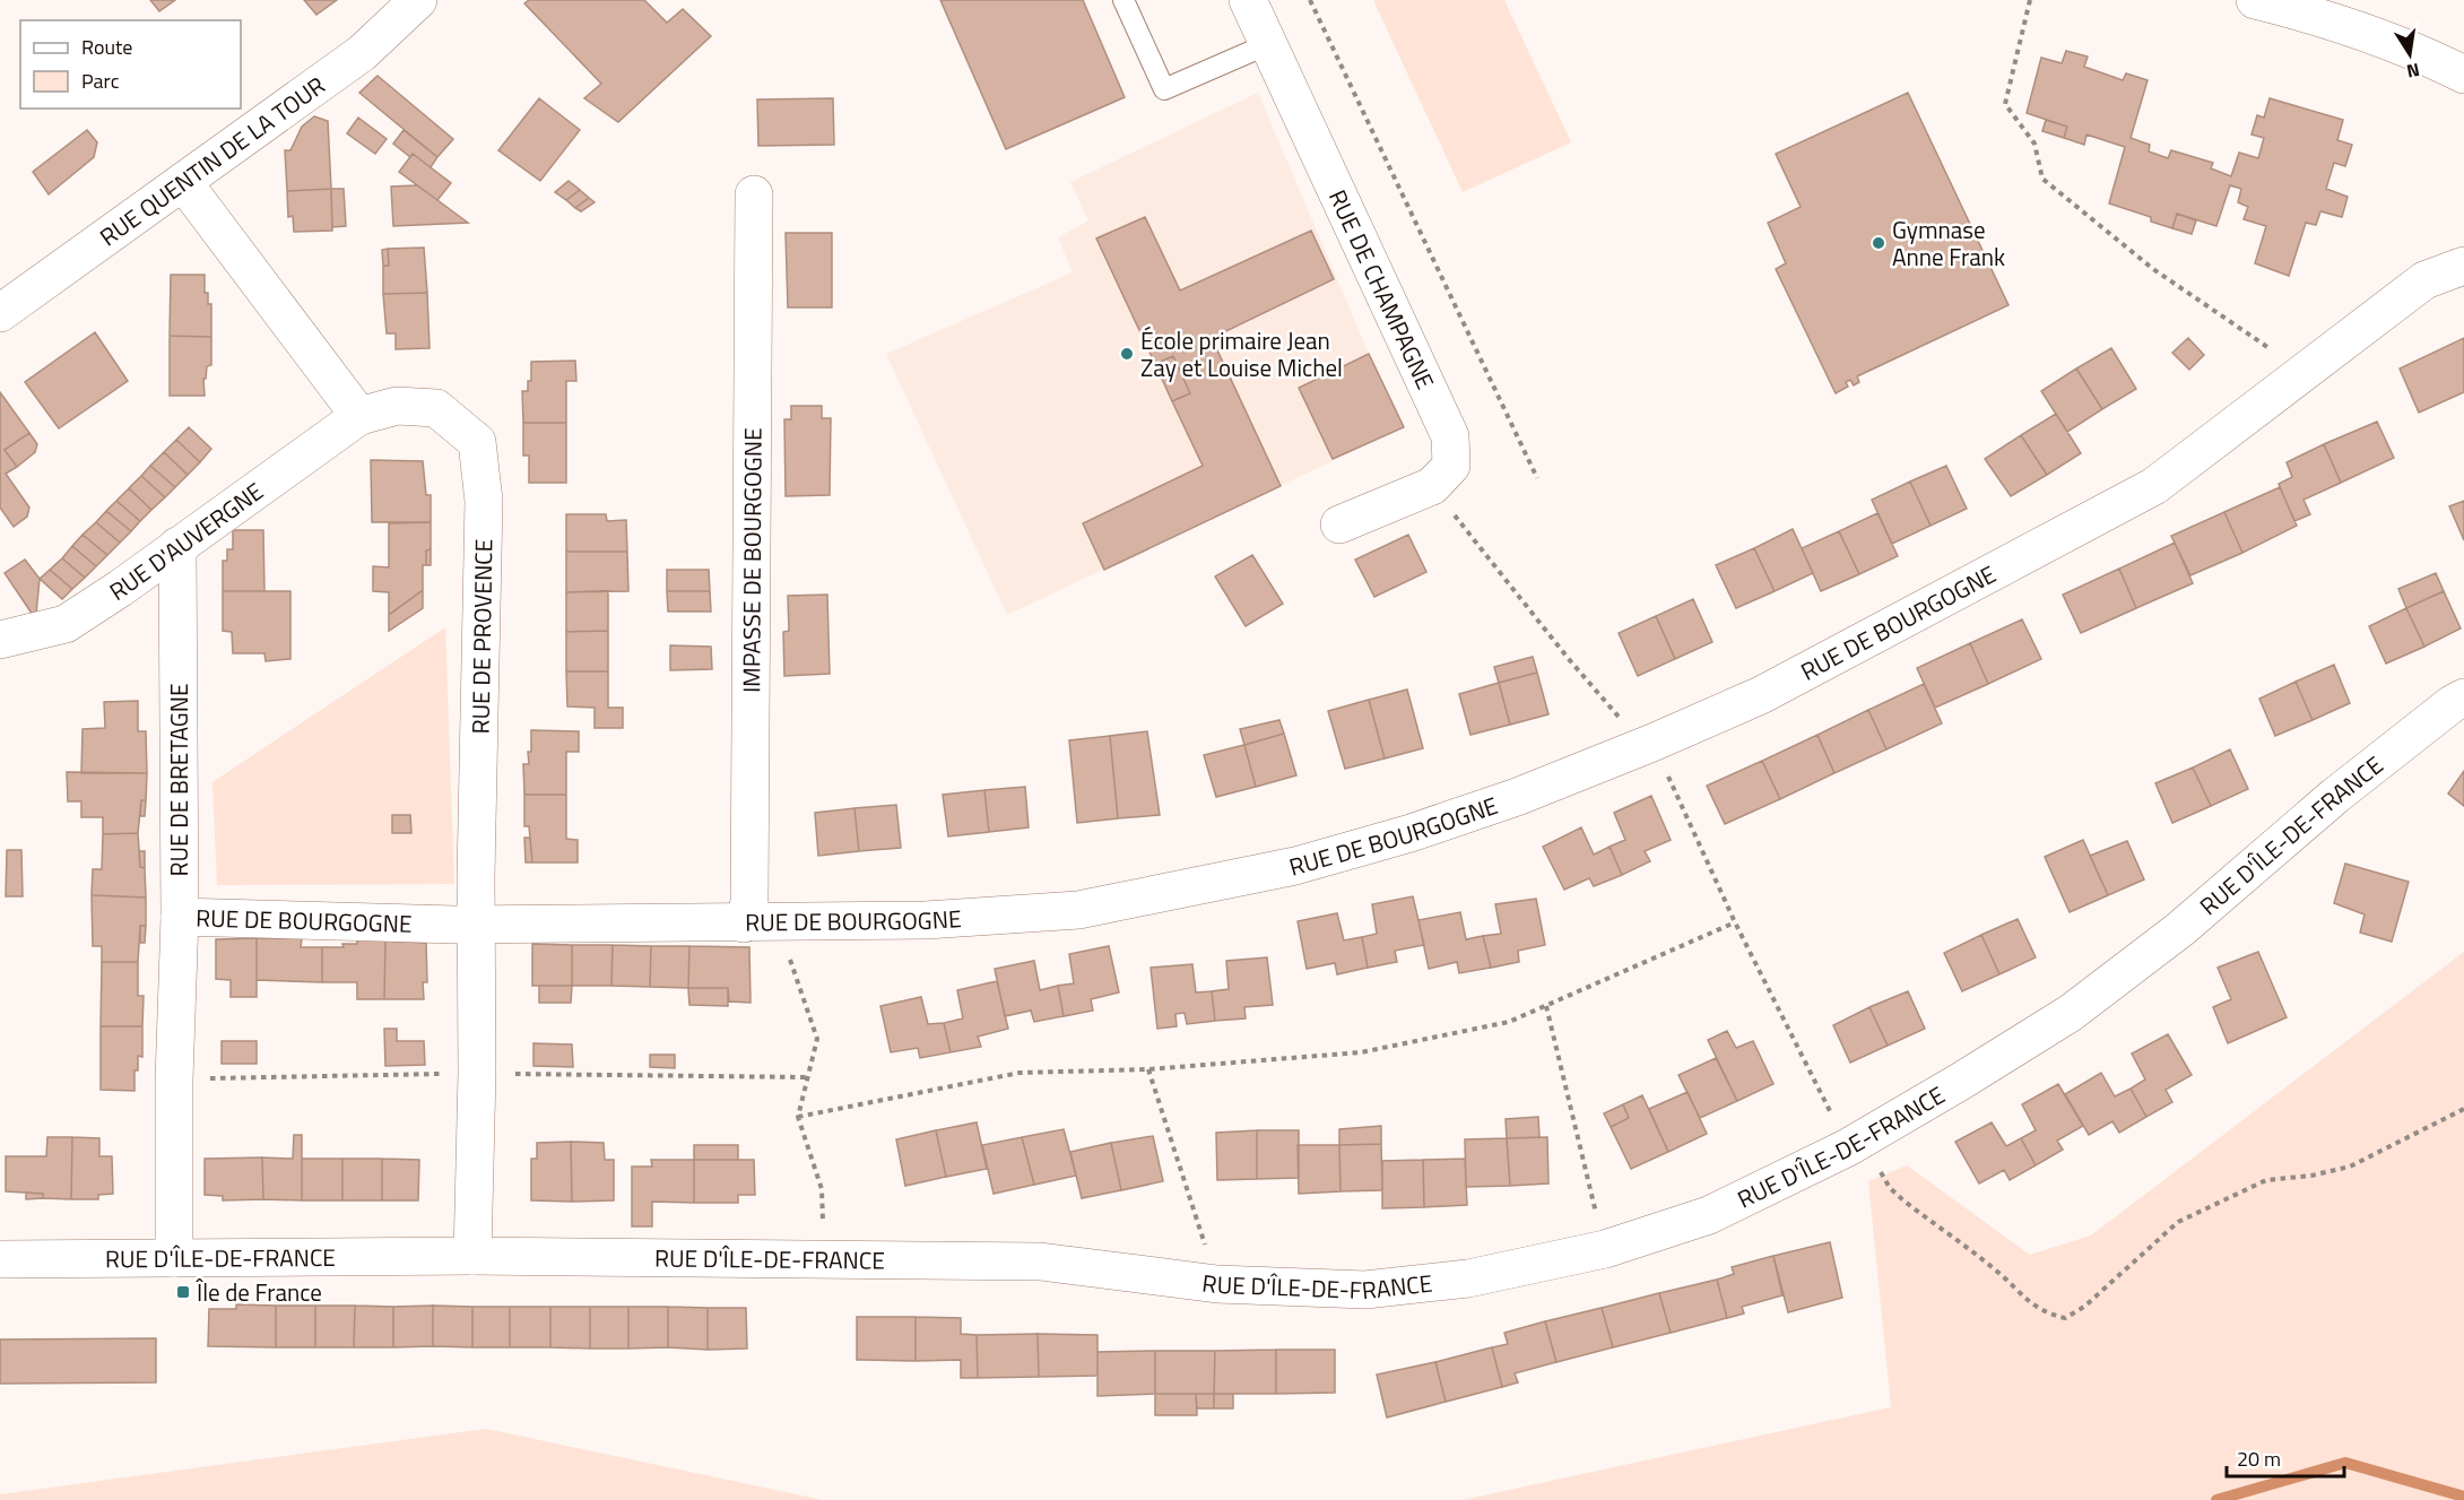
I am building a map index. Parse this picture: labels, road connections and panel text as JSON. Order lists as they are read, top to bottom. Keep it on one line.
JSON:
{"streets":{"street":["RUE QUENTIN DE LA TOUR","RUE DE CHAMPAGNE","RUE D'AUVERGNE","IMPASSE DE BOURGOGNE","RUE DE BOURGOGNE","RUE DE PROVENCE","RUE DE BRETAGNE","RUE D'ÎLE-DE-FRANCE"]},"crossings":[["RUE D'AUVERGNE","RUE DE PROVENCE"],["RUE D'AUVERGNE","RUE DE BRETAGNE"],["IMPASSE DE BOURGOGNE","RUE DE BOURGOGNE"],["RUE DE BOURGOGNE","RUE DE PROVENCE"],["RUE DE BOURGOGNE","RUE DE BRETAGNE"],["RUE DE PROVENCE","RUE D'ÎLE-DE-FRANCE"],["RUE DE BRETAGNE","RUE D'ÎLE-DE-FRANCE"]],"places":{"other":["Gymnase Anne Frank","École primaire Jean Zay et Louise Michel"],"transit":["Île de France"]},"legend":["Route","Parc"],"scale_bar":"20 m","north":"bottom"}
